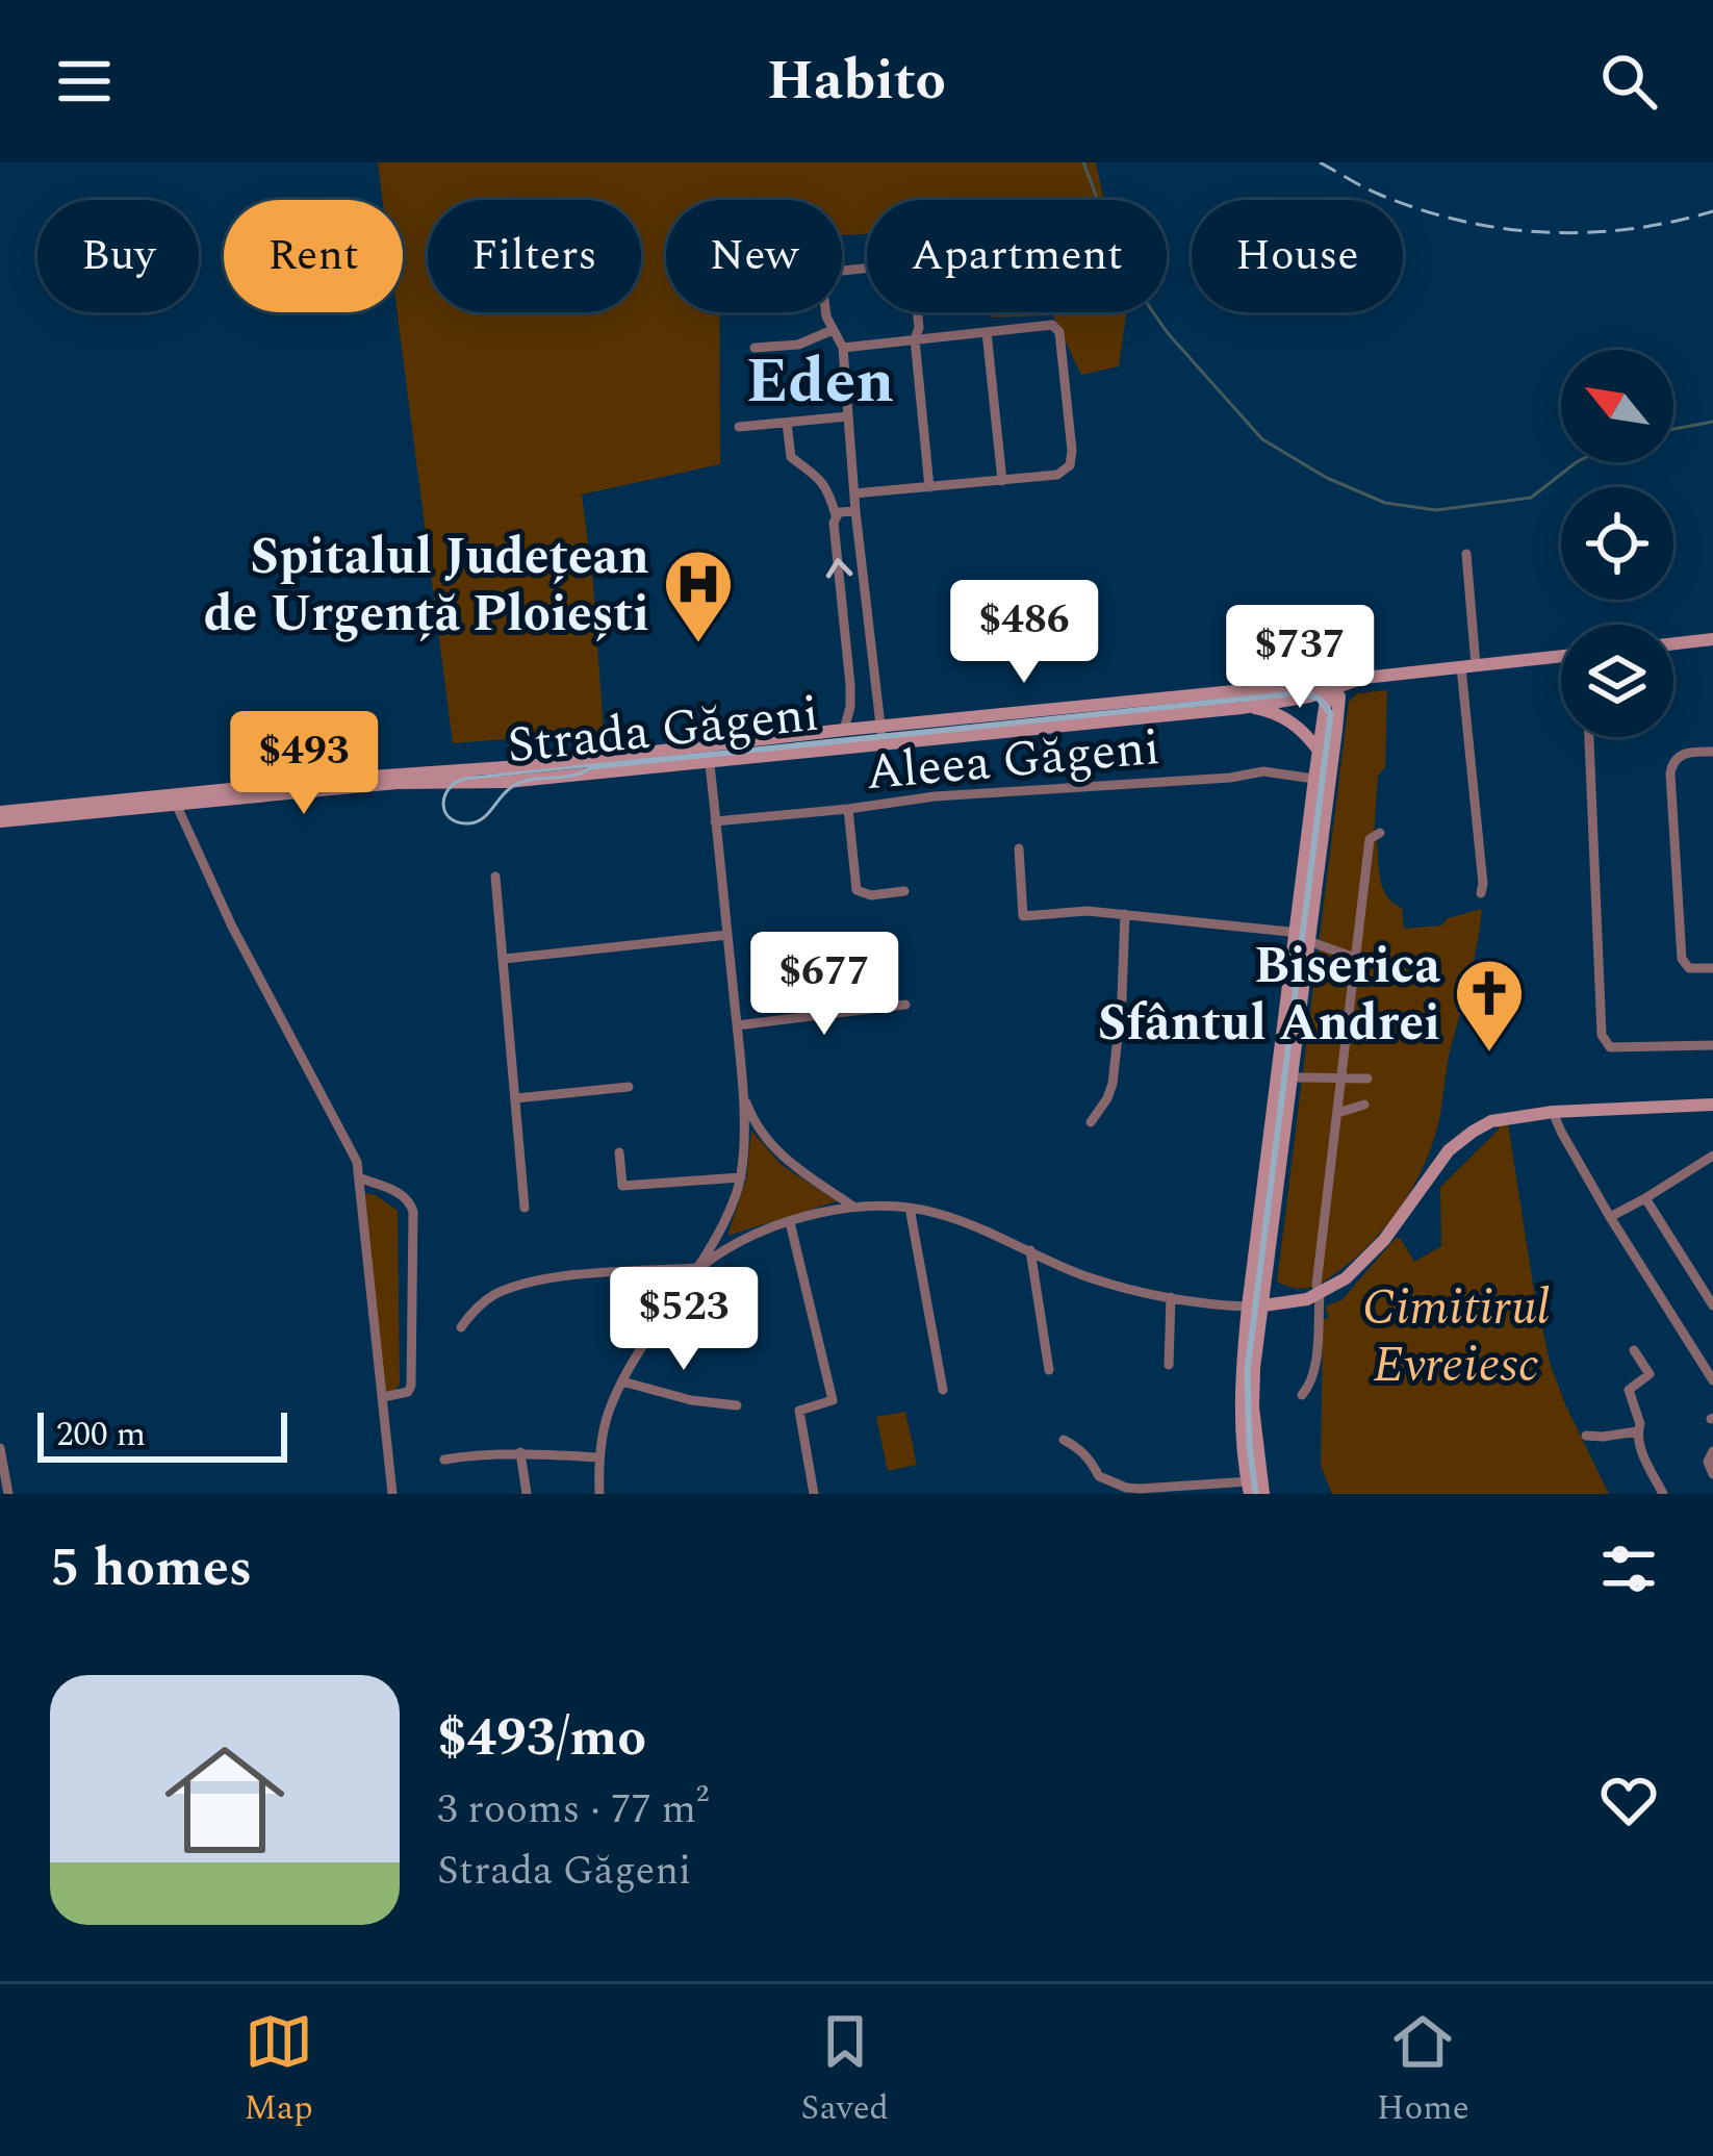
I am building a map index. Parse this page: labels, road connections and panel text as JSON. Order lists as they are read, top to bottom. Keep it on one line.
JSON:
{"streets":{"main road":["Strada Găgeni"],"street":["Aleea Găgeni"]},"districts":["Eden"],"parks":["Cimitirul Evreiesc"],"places":{"hospital":["Spitalul Județean de Urgență Ploiești"],"church":["Biserica Sfântul Andrei"]},"scale_bar":"200 m","north":"top left","page":{"header":"Habito","chip":["Buy","Rent","Filters","New","Apartment","House"],"price":["$486","$737","$493","$677","$523"],"scale":"200 m","heading":"5 homes","list":[{"name":"$493/mo","note":"3 rooms · 77 m² · Strada Găgeni"}],"tabs":["Map","Saved","Home"]}}
